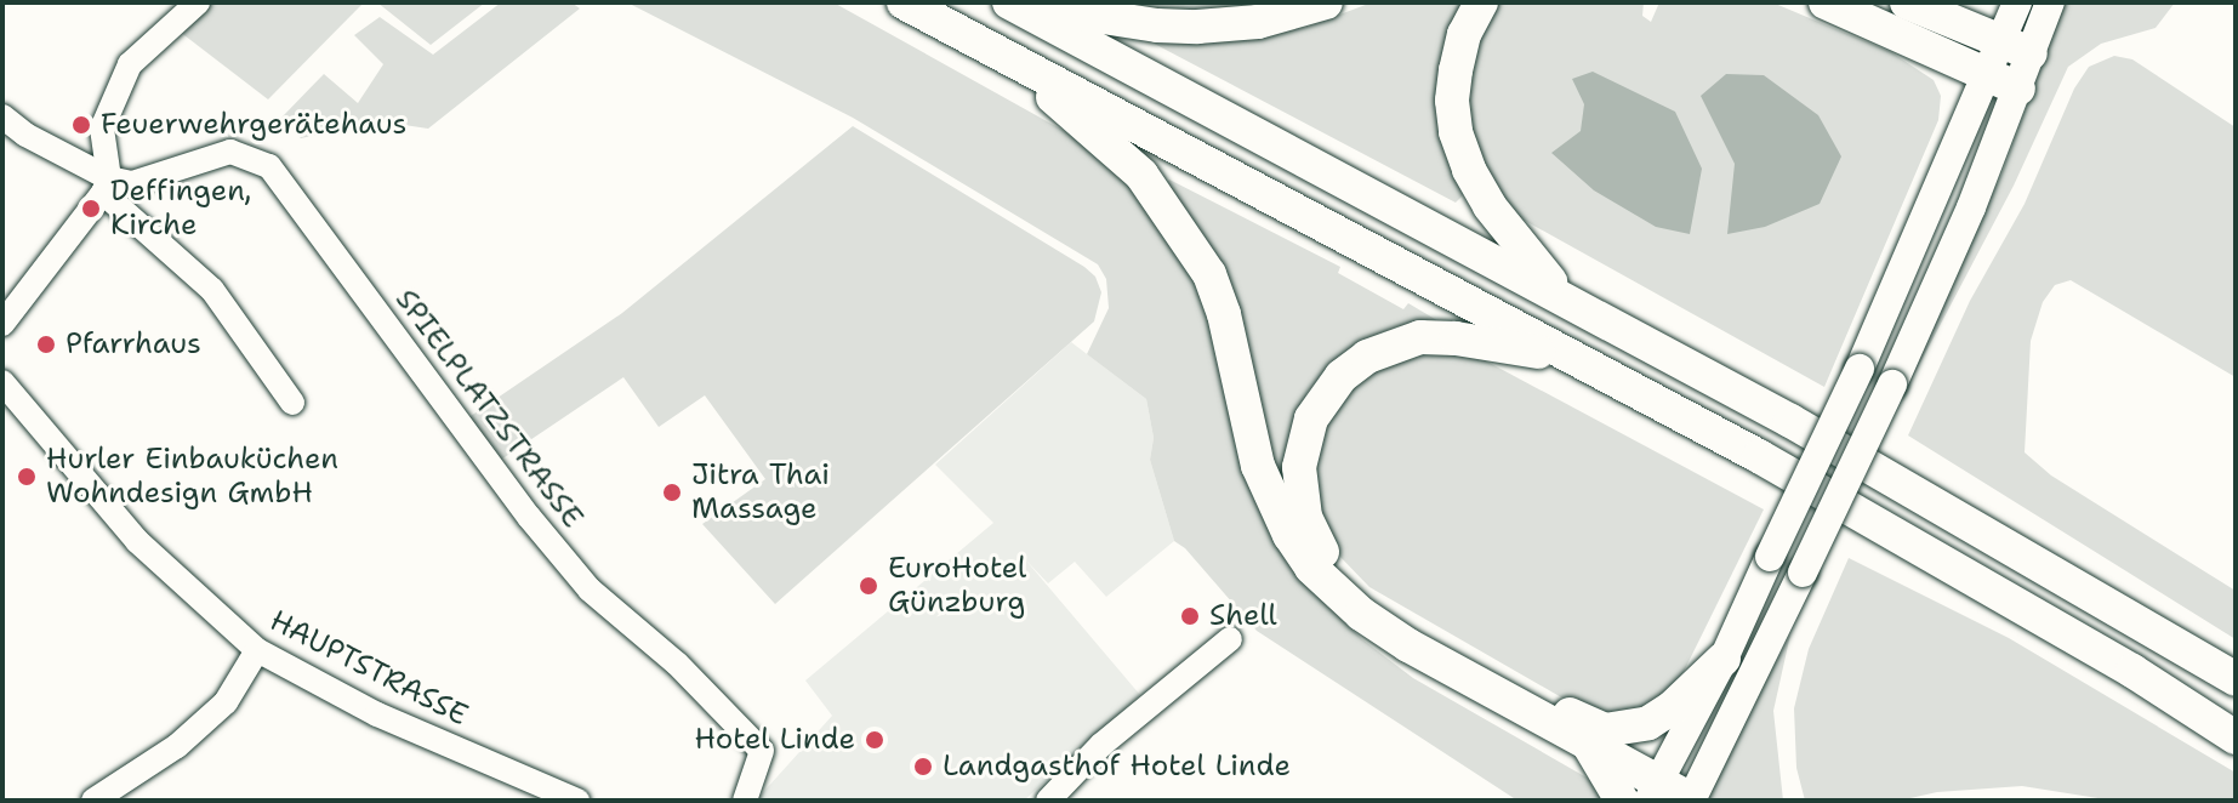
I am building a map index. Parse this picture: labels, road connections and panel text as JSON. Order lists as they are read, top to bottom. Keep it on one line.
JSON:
{"streets":{"street":["SPIELPLATZSTRASSE","HAUPTSTRASSE"]},"places":["Feuerwehrgerätehaus","Deffingen, Kirche","Pfarrhaus","Hurler Einbauküchen Wohndesign GmbH","Jitra Thai Massage","EuroHotel Günzburg","Shell","Hotel Linde","Landgasthof Hotel Linde"]}
